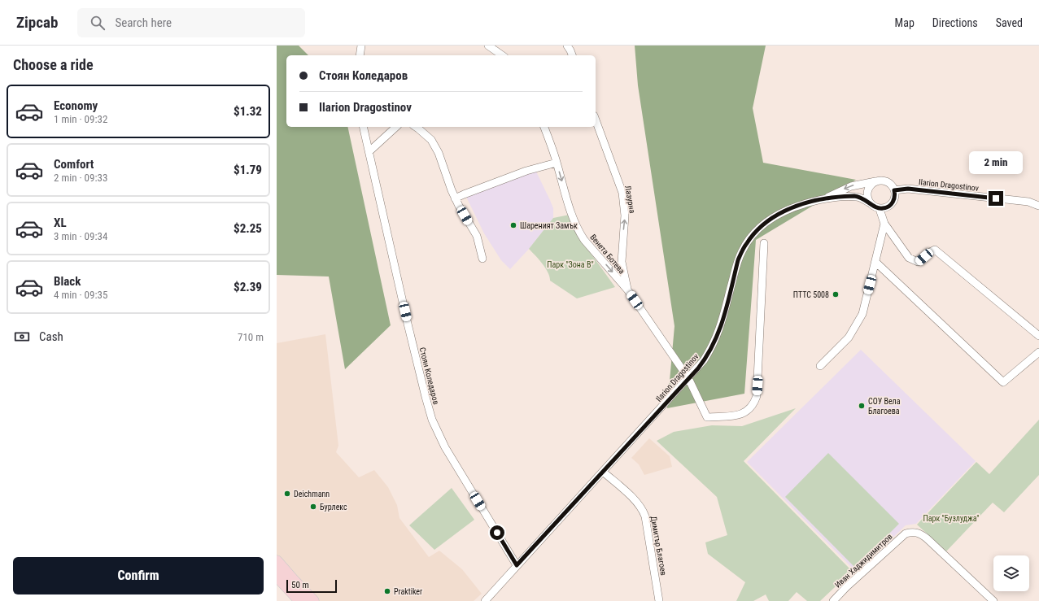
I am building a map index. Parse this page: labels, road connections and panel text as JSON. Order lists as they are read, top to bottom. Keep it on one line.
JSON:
{"streets":{"street":["Ilarion Dragostinov","Лазурна","Венета Ботева","Стоян Коледаров","Димитър Благоев","Иван Хаджидимитров"]},"crossings":[["Ilarion Dragostinov","Венета Ботева"],["Ilarion Dragostinov","Стоян Коледаров"],["Ilarion Dragostinov","Димитър Благоев"],["Лазурна","Венета Ботева"]],"one_way":["Лазурна"],"parks":["Парк \"Зона В\"","Парк \"Бузлуджа\""],"places":["Шареният Замък","ПТТС 5008","СОУ Вела Благоева","Deichmann","Бурлекс","Praktiker"],"scale_bar":"50 m","page":{"header":"Zipcab","search":"Search here","nav":["Map","Directions","Saved"],"heading":"Choose a ride","banner":["Стоян Коледаров","Ilarion Dragostinov"],"list":[{"name":"Economy","note":"1 min · 09:32","value":"$1.32"},{"name":"Comfort","note":"2 min · 09:33","value":"$1.79"},{"name":"XL","note":"3 min · 09:34","value":"$2.25"},{"name":"Black","note":"4 min · 09:35","value":"$2.39"}],"bubble":"2 min","pay":["Cash","710 m"],"buttons":"Confirm","scale":"50 m"}}
